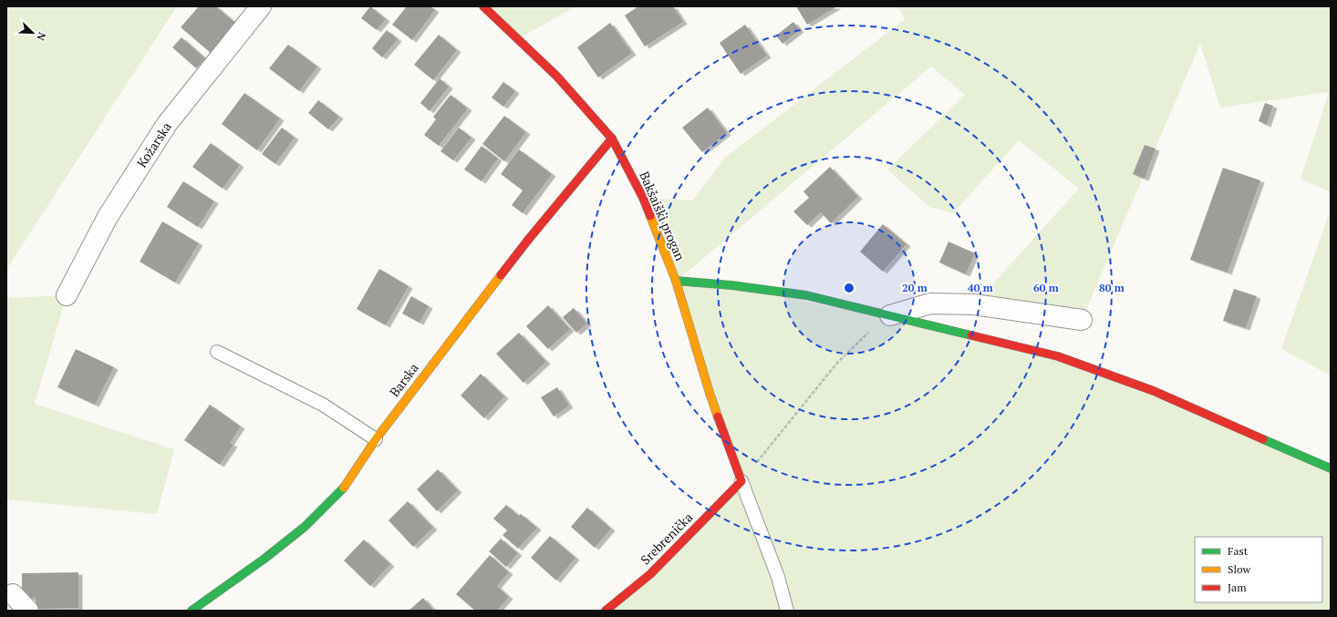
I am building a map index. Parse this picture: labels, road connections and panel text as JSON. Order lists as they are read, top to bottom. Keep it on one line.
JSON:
{"streets":{"street":["Kožarska","Bakšaiški progan","Barska","Srebrenička"]},"crossings":[["Bakšaiški progan","Barska"],["Bakšaiški progan","Srebrenička"]],"legend":["Fast","Slow","Jam"],"north":"bottom right","rings":["20 m","40 m","60 m","80 m"]}
